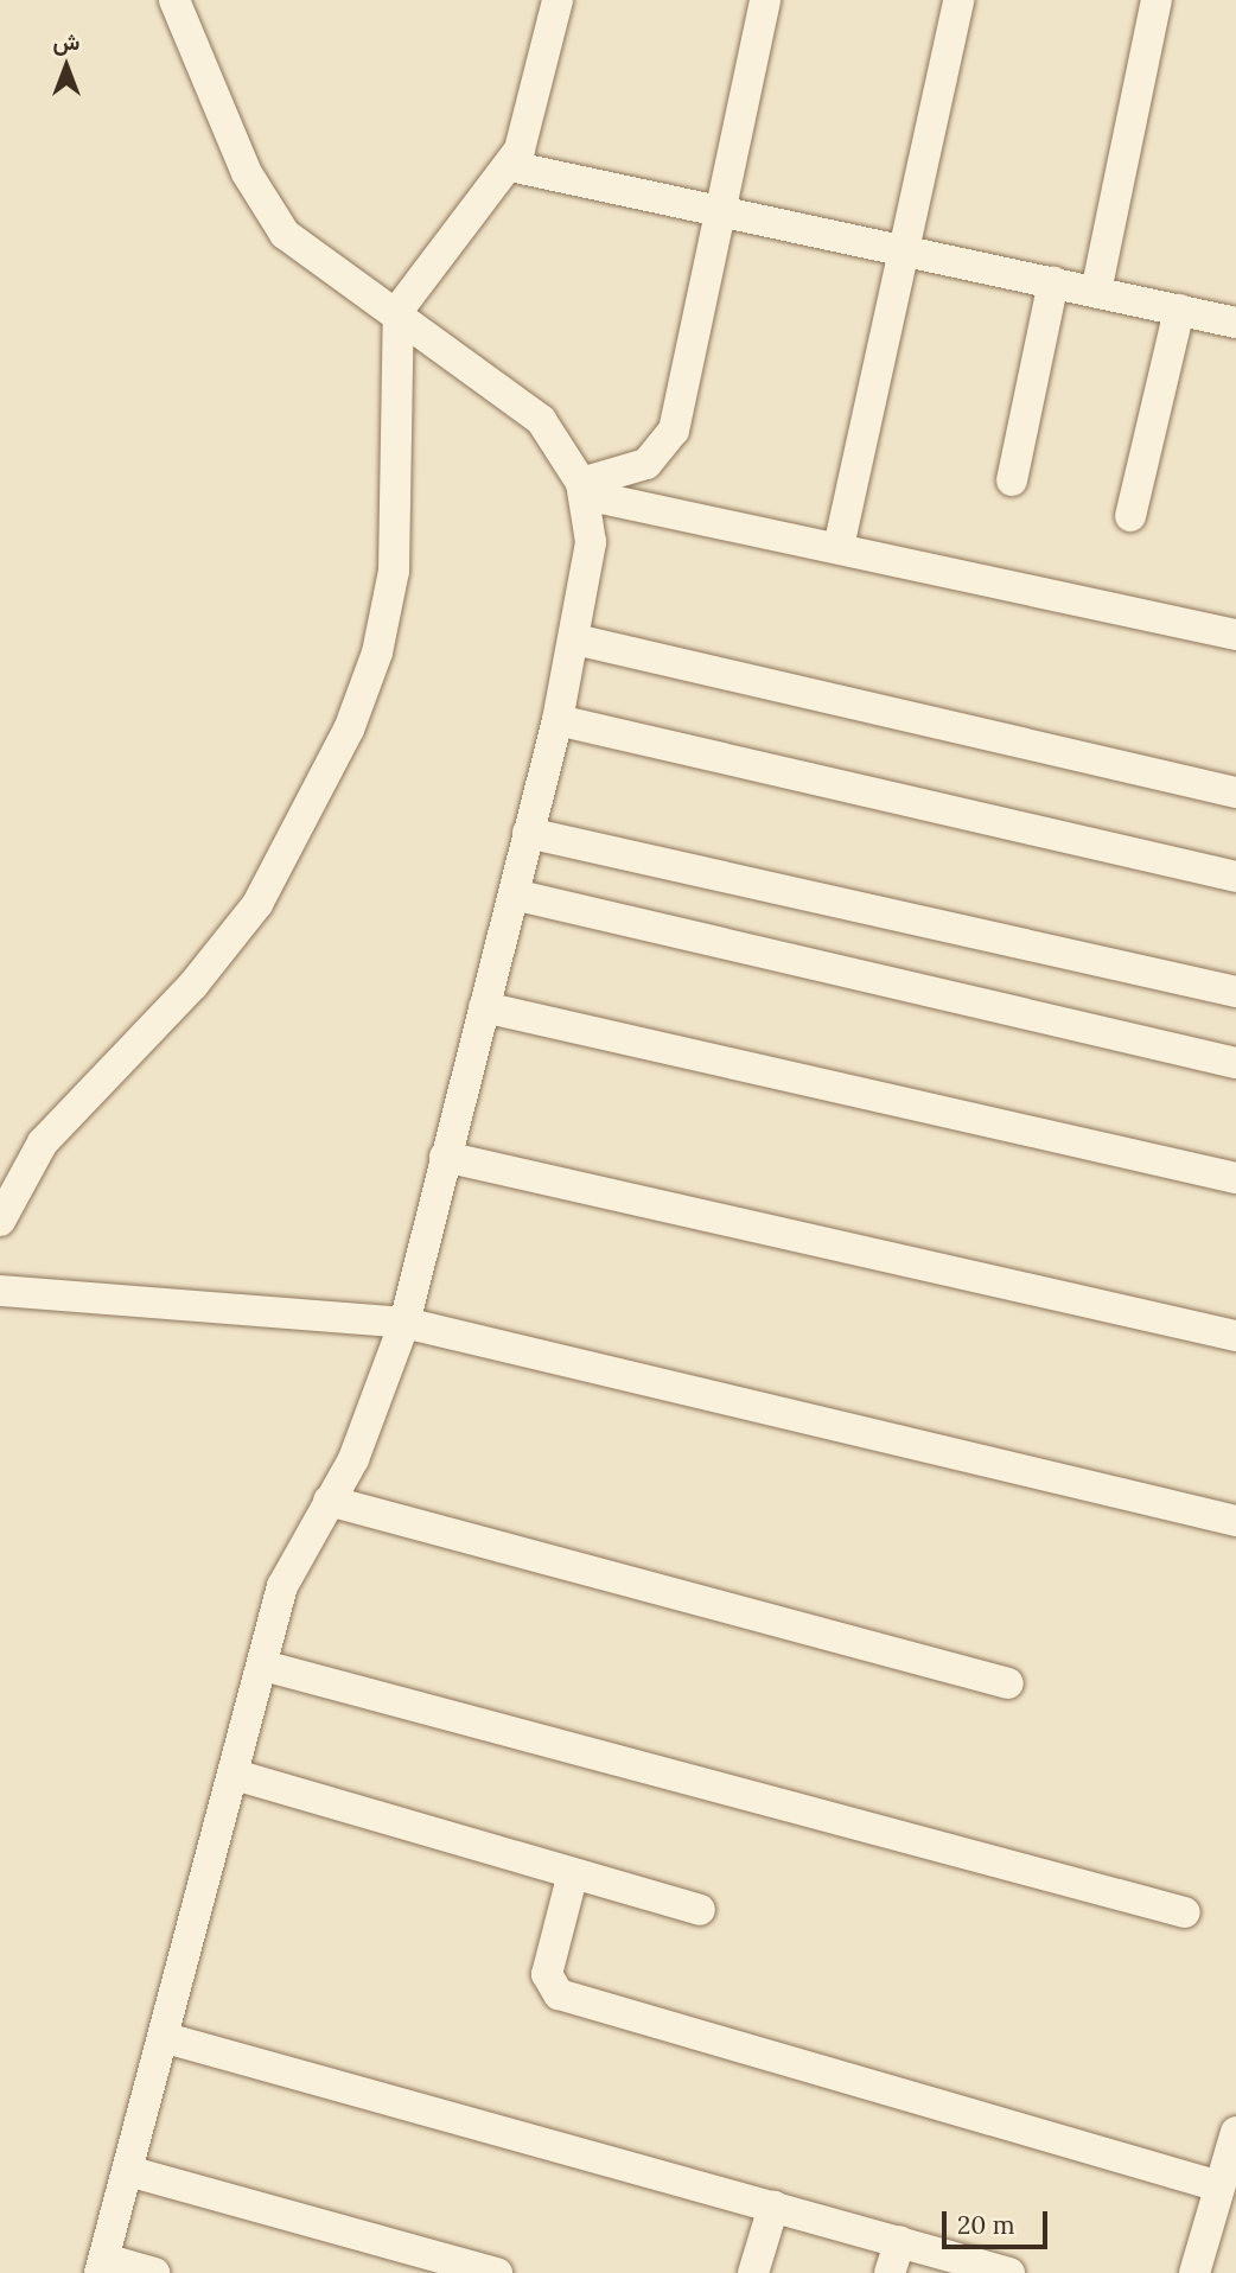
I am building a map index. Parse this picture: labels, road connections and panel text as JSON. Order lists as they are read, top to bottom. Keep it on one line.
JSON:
{"scale_bar":"20 m","north":"top"}
